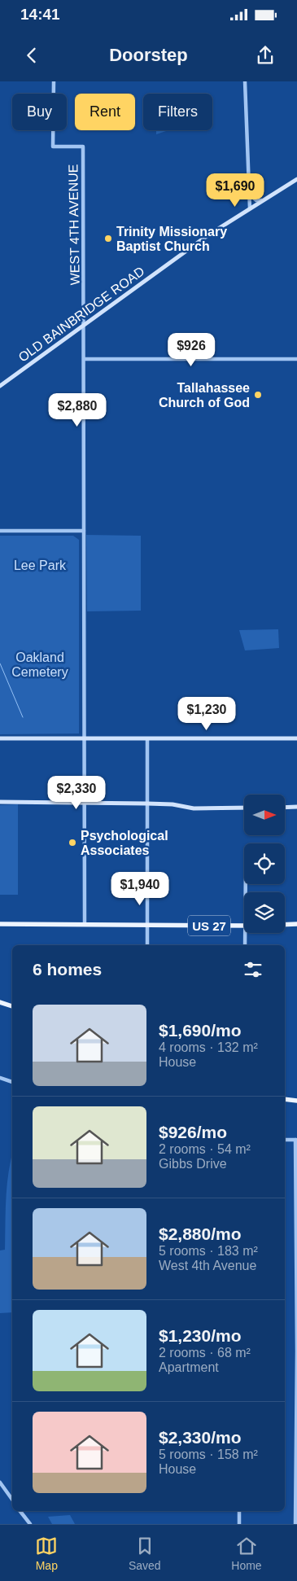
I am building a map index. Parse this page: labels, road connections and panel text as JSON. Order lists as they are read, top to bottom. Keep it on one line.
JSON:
{"streets":{"main road":["OLD BAINBRIDGE ROAD","US 27"],"street":["WEST 4TH AVENUE"]},"crossings":[["WEST 4TH AVENUE","OLD BAINBRIDGE ROAD"],["WEST 4TH AVENUE","US 27"]],"parks":["Lee Park","Oakland Cemetery"],"places":["Trinity Missionary Baptist Church","Tallahassee Church of God","Psychological Associates"],"north":"right","page":{"status":"14:41","header":"Doorstep","chip":["Buy","Rent","Filters"],"price":["$1,690","$926","$2,880","$1,230","$2,330","$1,940"],"heading":"6 homes","list":[{"name":"$1,690/mo","note":"4 rooms · 132 m² · House"},{"name":"$926/mo","note":"2 rooms · 54 m² · Gibbs Drive"},{"name":"$2,880/mo","note":"5 rooms · 183 m² · West 4th Avenue"},{"name":"$1,230/mo","note":"2 rooms · 68 m² · Apartment"},{"name":"$2,330/mo","note":"5 rooms · 158 m² · House"}],"tabs":["Map","Saved","Home"]}}
